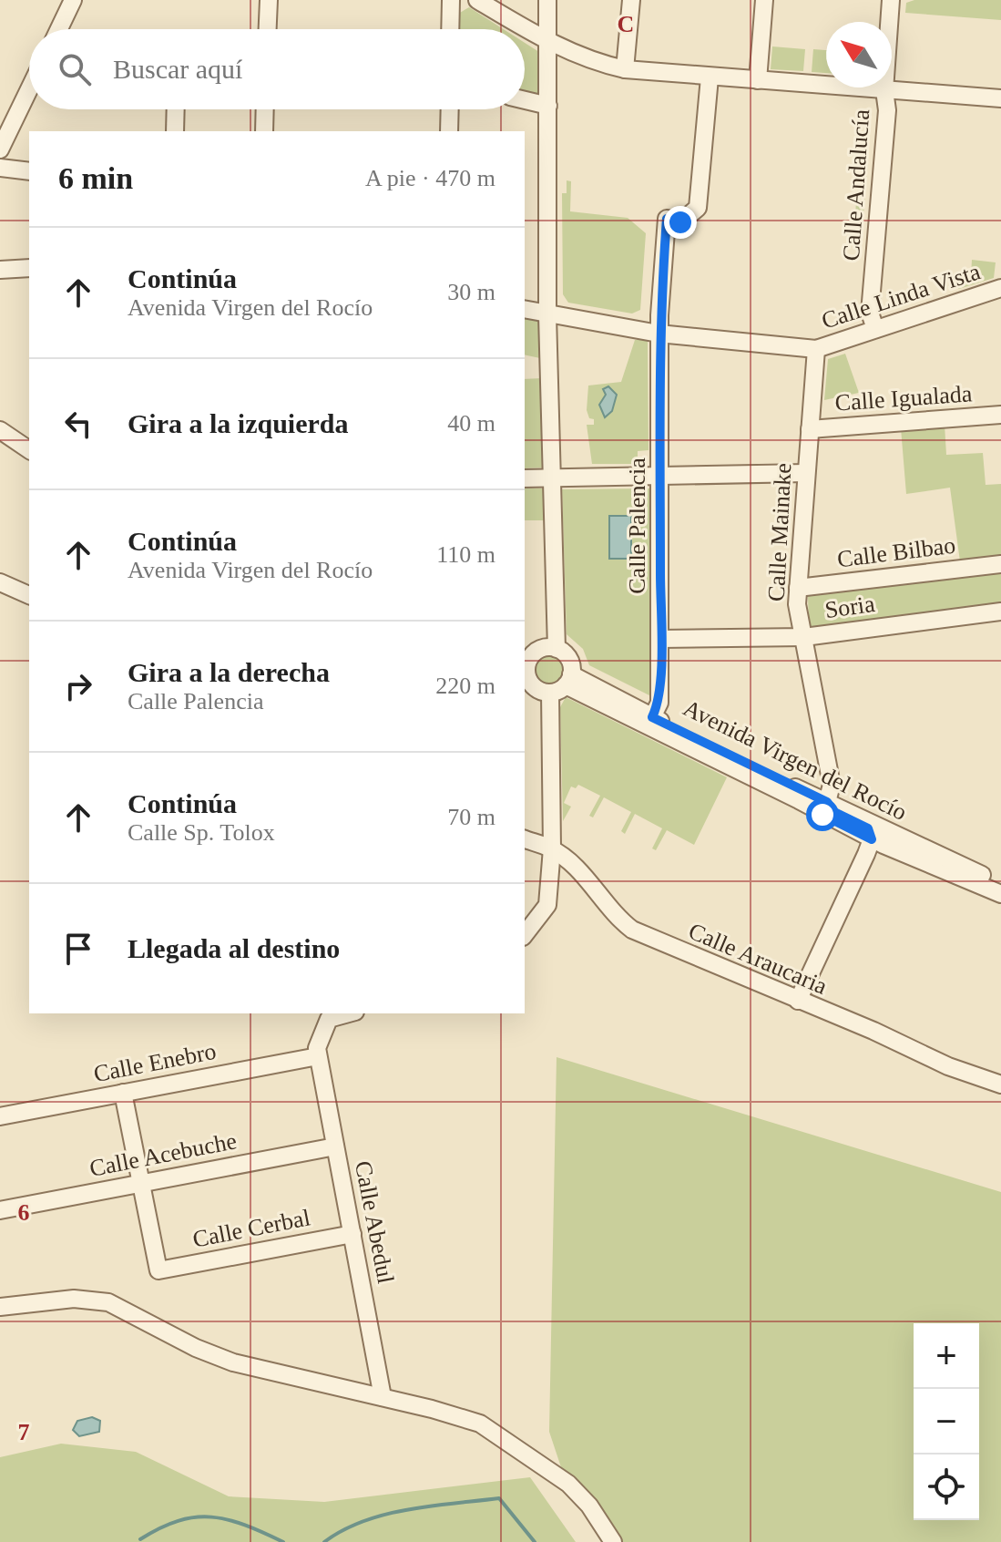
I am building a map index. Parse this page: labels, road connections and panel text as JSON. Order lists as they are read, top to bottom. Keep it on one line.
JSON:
{"streets":{"street":["Calle Andalucía","Calle Linda Vista","Calle Igualada","Calle Palencia","Calle Mainake","Calle Bilbao","Soria","Avenida Virgen del Rocío","Calle Araucaria","Calle Enebro","Calle Acebuche","Calle Abedul","Calle Cerbal"]},"crossings":[["Calle Andalucía","Calle Linda Vista"],["Calle Linda Vista","Calle Mainake"],["Calle Igualada","Calle Mainake"],["Calle Palencia","Soria"],["Calle Palencia","Avenida Virgen del Rocío"],["Calle Mainake","Calle Bilbao"],["Calle Mainake","Soria"],["Calle Mainake","Avenida Virgen del Rocío"],["Calle Enebro","Calle Abedul"],["Calle Acebuche","Calle Abedul"],["Calle Acebuche","Calle Cerbal"],["Calle Abedul","Calle Cerbal"]],"north":"top left","page":{"search":"Buscar aquí","heading":["6 min","A pie · 470 m"],"list":[["Continúa","Avenida Virgen del Rocío","30 m"],["Gira a la izquierda","40 m"],["Continúa","Avenida Virgen del Rocío","110 m"],["Gira a la derecha","Calle Palencia","220 m"],["Continúa","Calle Sp. Tolox","70 m"],"Llegada al destino"],"map_buttons":["+","−"]},"grid":{"columns":["C"],"rows":["6","7"]}}
